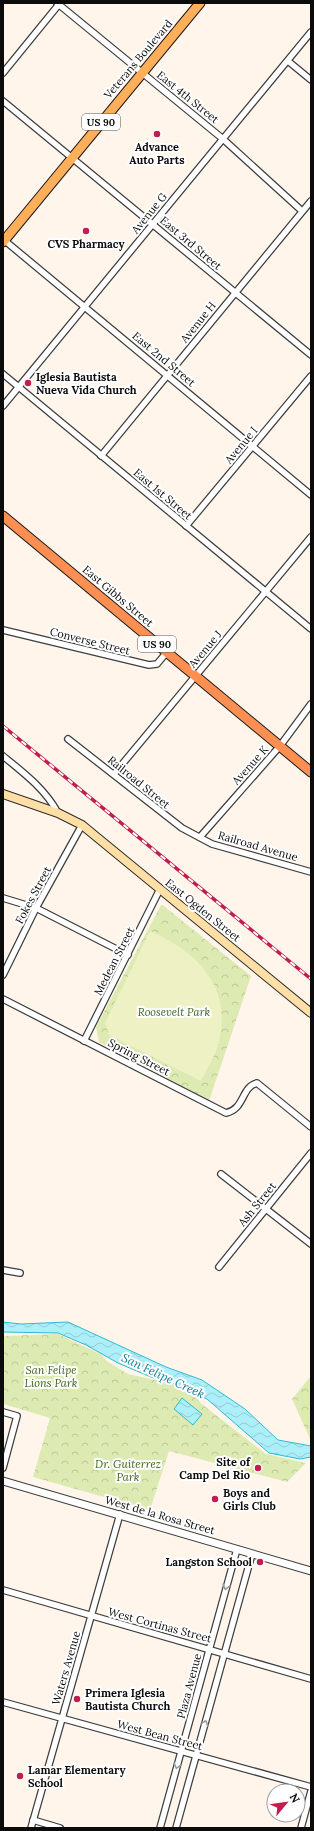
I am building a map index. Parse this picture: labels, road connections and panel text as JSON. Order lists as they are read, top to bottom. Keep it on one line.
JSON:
{"streets":{"highway":["US 90","East Gibbs Street"],"main road":["Veterans Boulevard","East Ogden Street"],"street":["East 4th Street","Avenue G","East 3rd Street","Avenue H","East 2nd Street","Avenue I","East 1st Street","Converse Street","Avenue J","Avenue K","Railroad Street","Railroad Avenue","Fokes Street","Medean Street","Spring Street","Ash Street","West de la Rosa Street","West Cortinas Street","Waters Avenue","Plaza Avenue","West Bean Street"]},"crossings":[["Veterans Boulevard","East 4th Street"],["Veterans Boulevard","East 3rd Street"],["Veterans Boulevard","East 2nd Street"],["East 4th Street","Avenue G"],["East 4th Street","Avenue H"],["Avenue G","East 3rd Street"],["Avenue G","East 2nd Street"],["Avenue G","East 1st Street"],["East 3rd Street","Avenue H"],["Avenue H","East 2nd Street"],["Avenue H","East 1st Street"],["East 2nd Street","Avenue I"],["Avenue I","East 1st Street"],["East 1st Street","Avenue J"],["East Gibbs Street","Converse Street"],["East Gibbs Street","Avenue J"],["East Gibbs Street","Avenue K"],["Avenue J","Railroad Street"],["Avenue K","Railroad Street"],["Avenue K","Railroad Avenue"],["Railroad Street","Railroad Avenue"],["Fokes Street","East Ogden Street"],["East Ogden Street","Medean Street"],["Medean Street","Spring Street"],["West de la Rosa Street","Waters Avenue"],["West de la Rosa Street","Plaza Avenue"],["West Cortinas Street","Waters Avenue"],["West Cortinas Street","Plaza Avenue"],["Waters Avenue","West Bean Street"],["Plaza Avenue","West Bean Street"]],"water":["San Felipe Creek"],"parks":["Roosevelt Park","San Felipe Lions Park","Dr. Guiterrez Park"],"places":["Advance Auto Parts","CVS Pharmacy","Iglesia Bautista Nueva Vida Church","Site of Camp Del Rio","Boys and Girls Club","Langston School","Primera Iglesia Bautista Church","Lamar Elementary School"],"north":"top right"}
